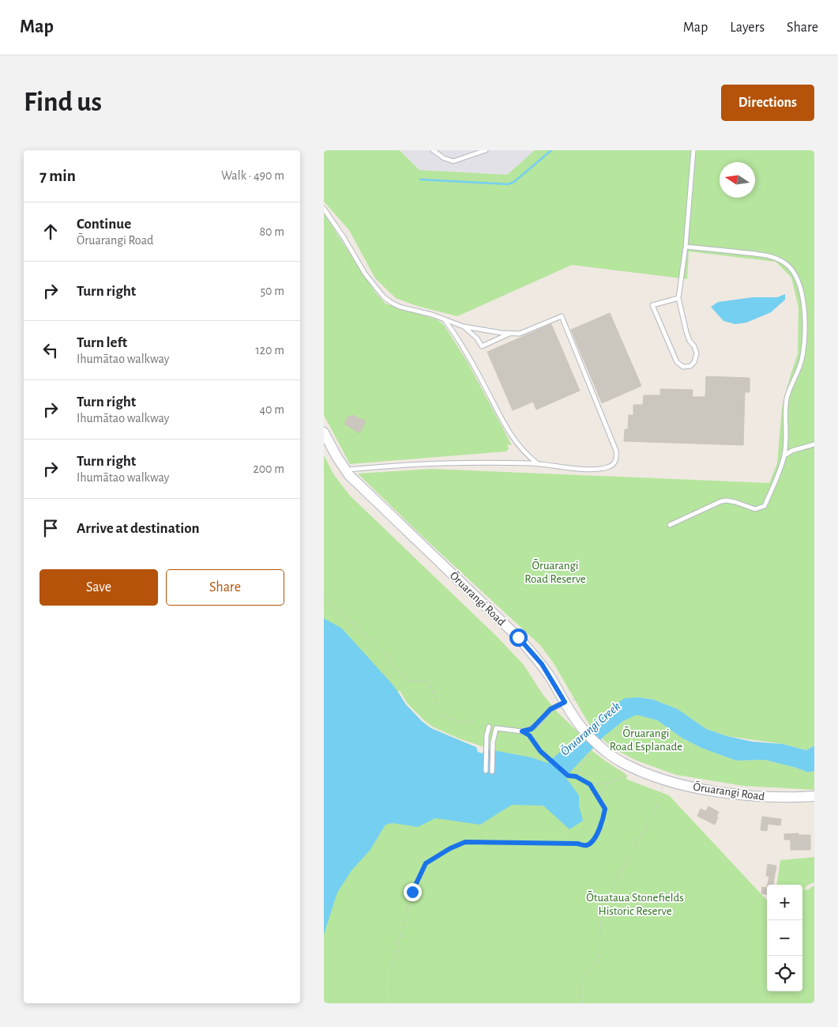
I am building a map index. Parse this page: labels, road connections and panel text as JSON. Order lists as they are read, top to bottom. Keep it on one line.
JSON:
{"streets":{"street":["Ōruarangi Road"]},"water":["Ōruarangi Creek"],"parks":["Ōruarangi Road Reserve","Ōruarangi Road Esplanade","Ōtuataua Stonefields Historic Reserve"],"north":"left","page":{"header":"Map","nav":["Map","Layers","Share"],"buttons":["Directions",["Save","Share"]],"title":"Find us","heading":["7 min","Walk · 490 m"],"list":[["Continue","Ōruarangi Road","80 m"],["Turn right","50 m"],["Turn left","Ihumātao walkway","120 m"],["Turn right","Ihumātao walkway","40 m"],["Turn right","Ihumātao walkway","200 m"],"Arrive at destination"],"map_buttons":["+","−"]}}
